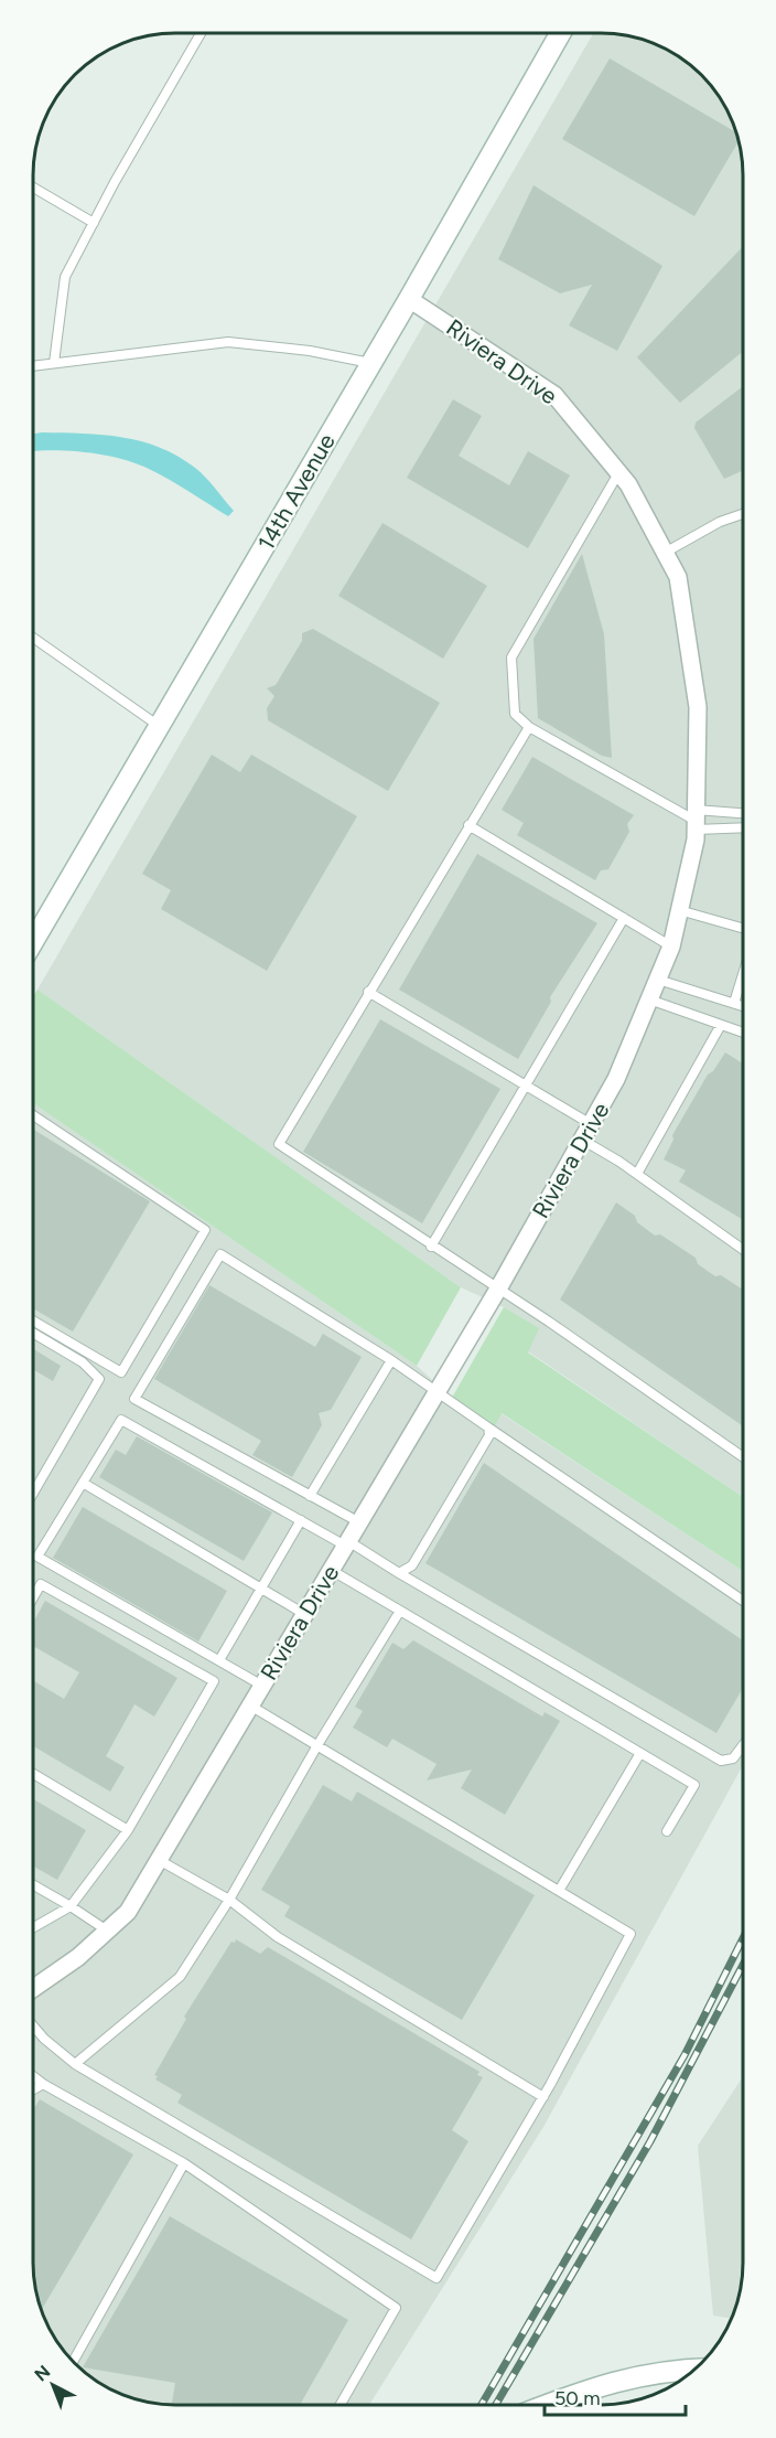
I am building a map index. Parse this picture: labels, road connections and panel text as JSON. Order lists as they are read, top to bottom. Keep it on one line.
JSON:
{"streets":{"main road":["14th Avenue"],"street":["Riviera Drive"]},"crossings":[["Riviera Drive","14th Avenue"]],"scale_bar":"50 m","north":"top left"}
